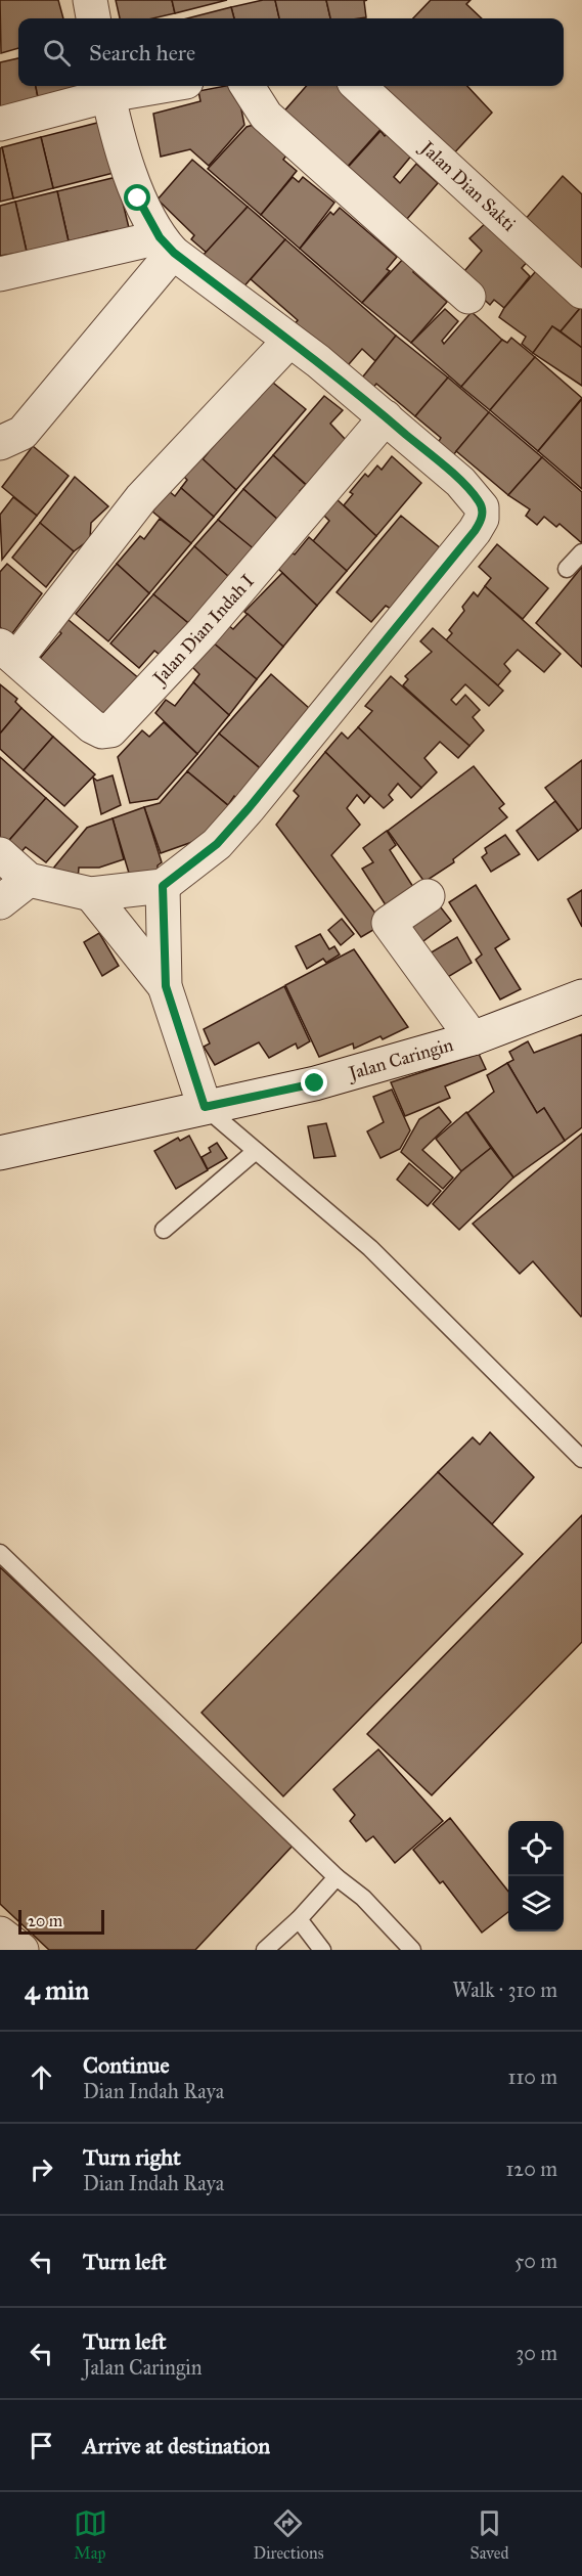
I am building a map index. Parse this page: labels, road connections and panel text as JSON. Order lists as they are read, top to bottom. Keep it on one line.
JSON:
{"streets":{"street":["Jalan Dian Sakti","Jalan Dian Indah I","Jalan Caringin"]},"scale_bar":"20 m","page":{"search":"Search here","scale":"20 m","heading":["4 min","Walk · 310 m"],"list":[["Continue","Dian Indah Raya","110 m"],["Turn right","Dian Indah Raya","120 m"],["Turn left","50 m"],["Turn left","Jalan Caringin","30 m"],"Arrive at destination"],"nav":["Map","Directions","Saved"]}}
